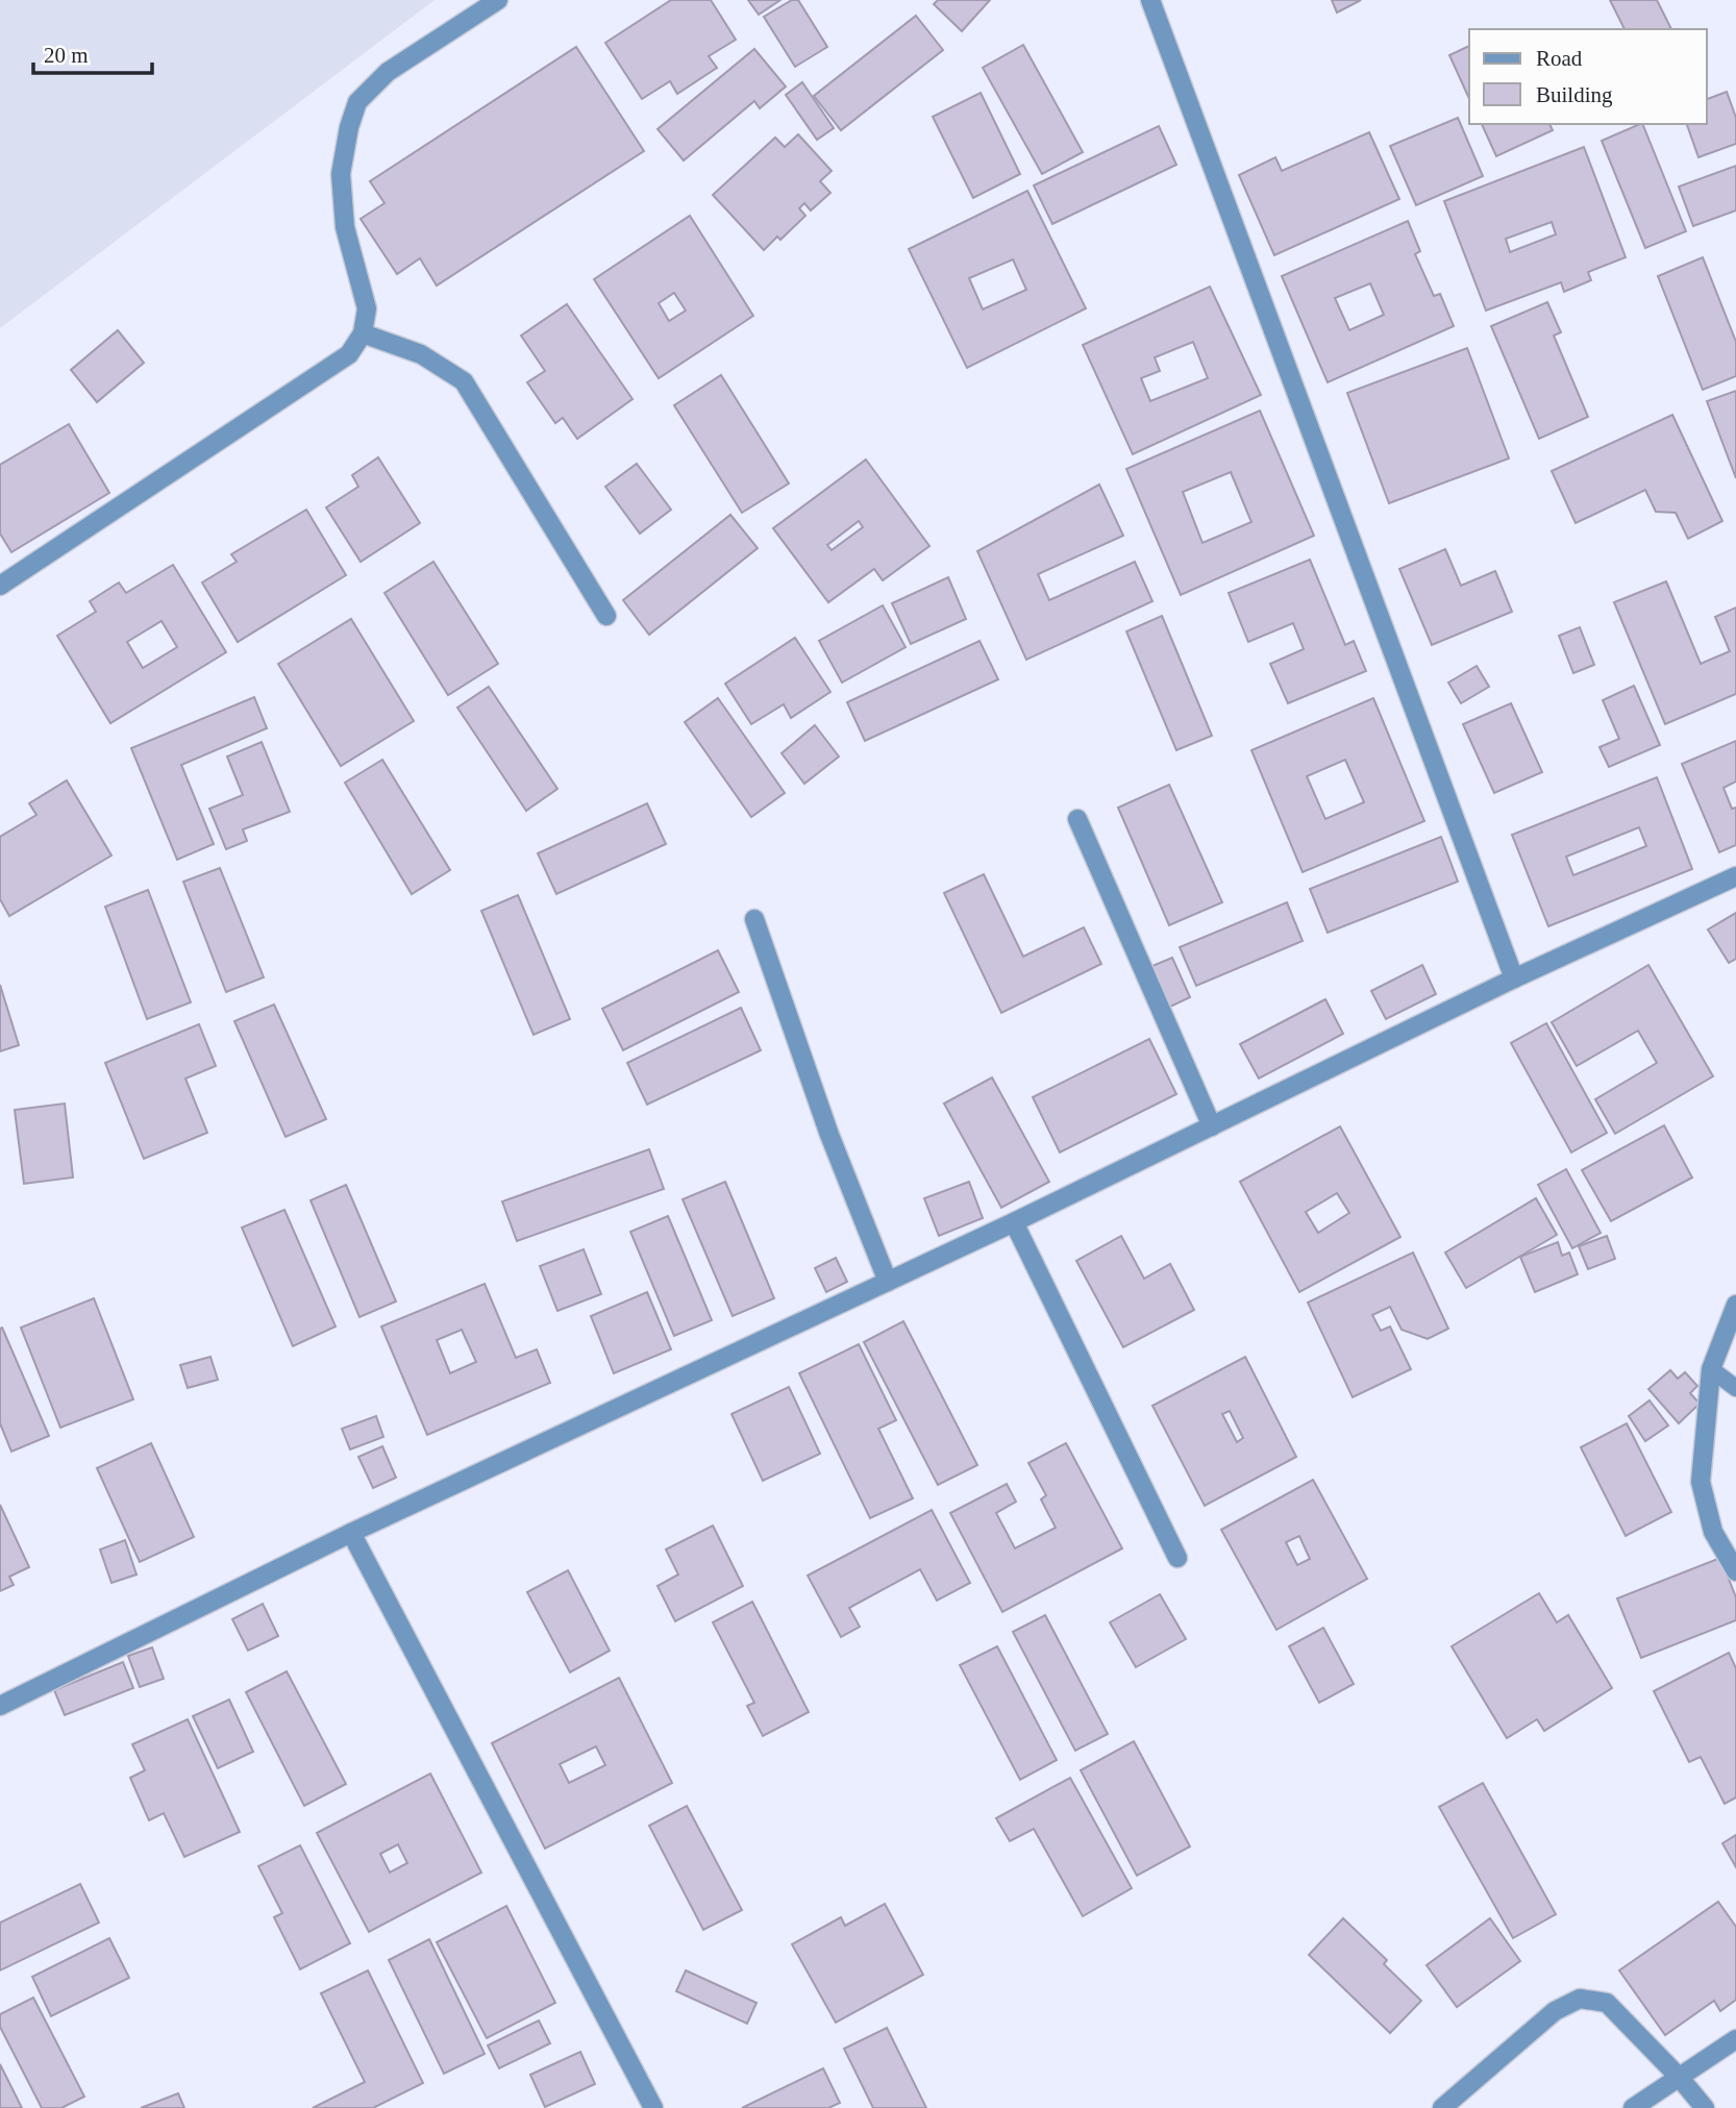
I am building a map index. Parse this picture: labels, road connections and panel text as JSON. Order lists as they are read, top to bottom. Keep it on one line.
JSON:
{"legend":["Road","Building"],"scale_bar":"20 m"}
